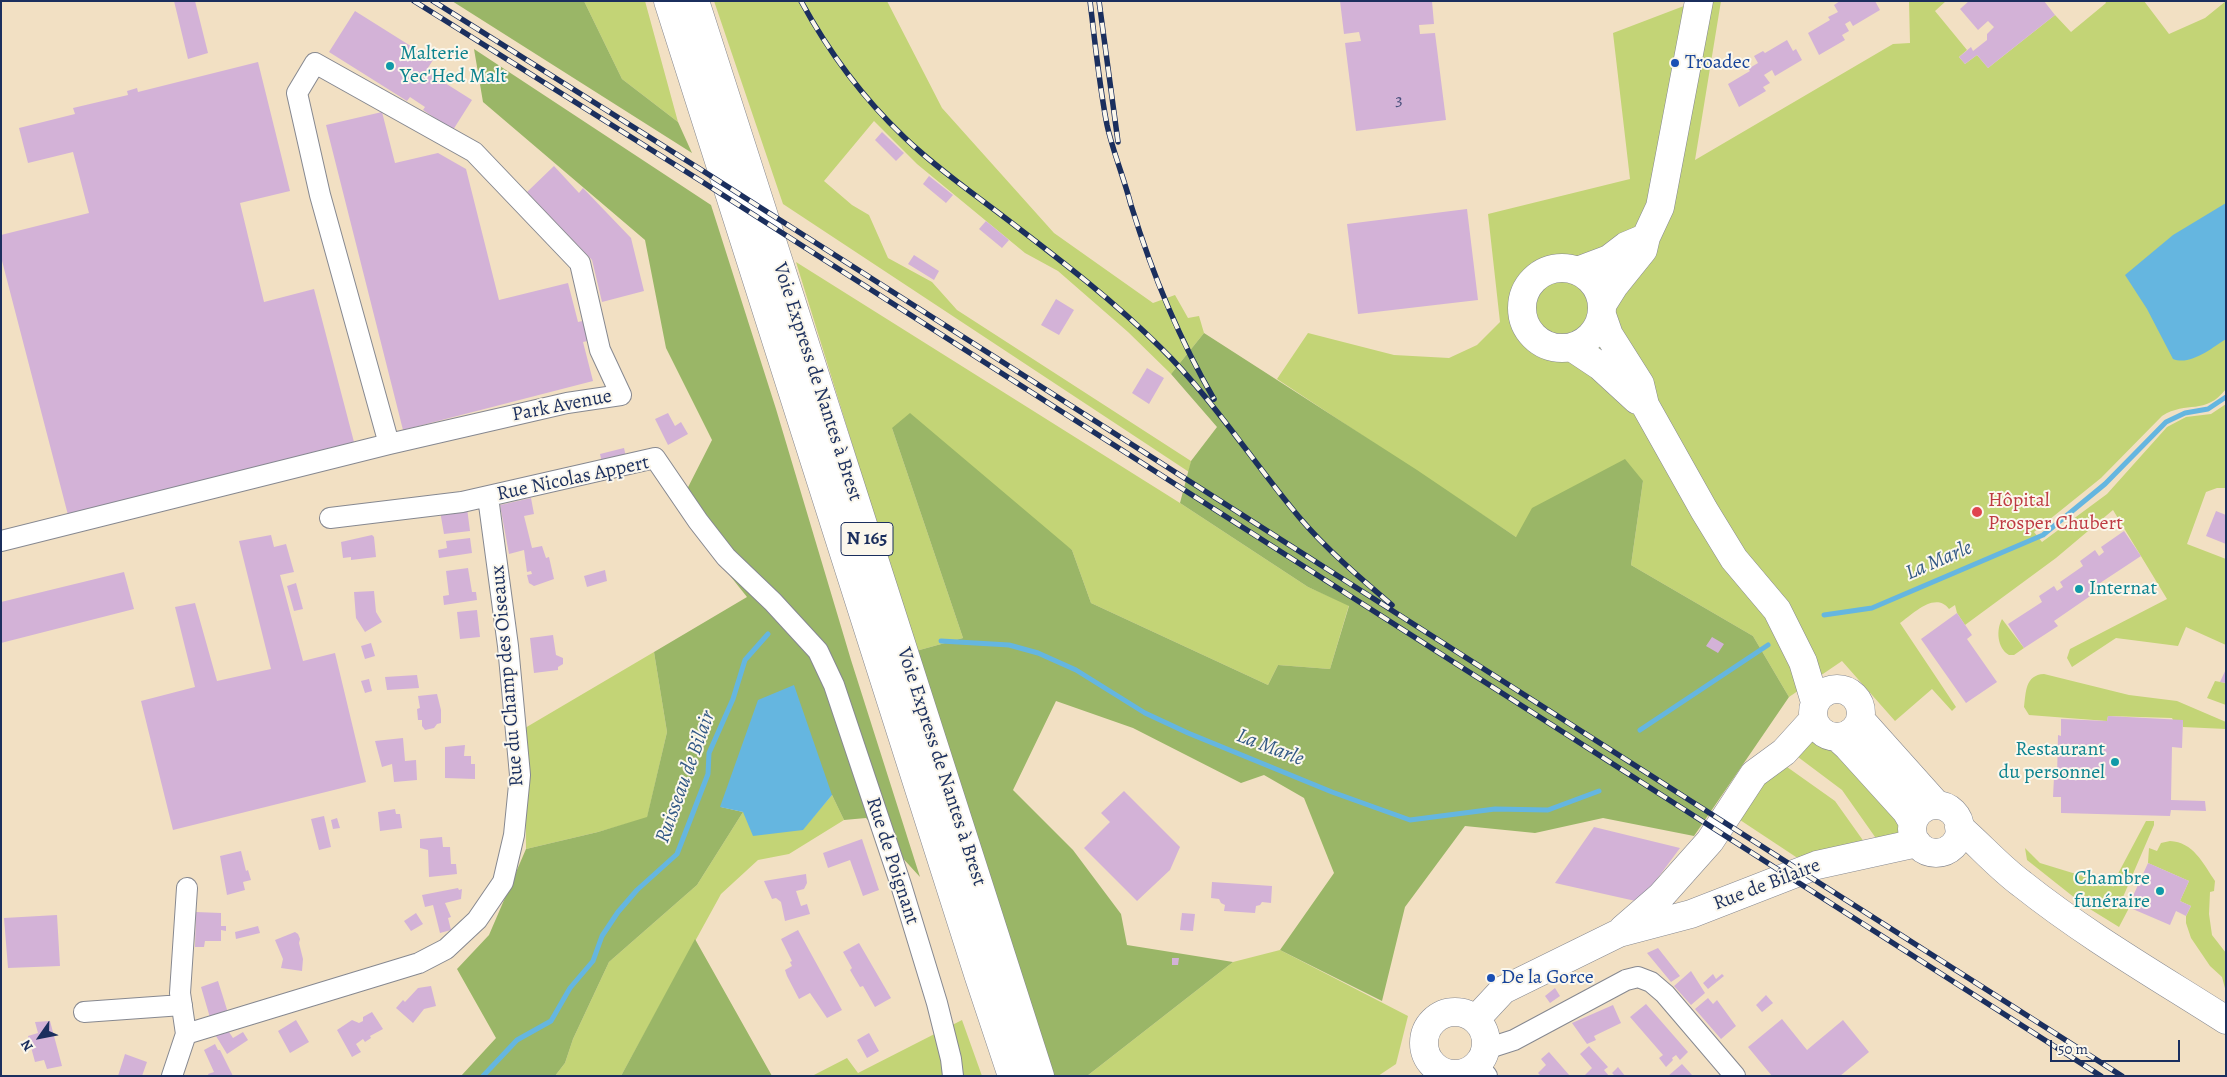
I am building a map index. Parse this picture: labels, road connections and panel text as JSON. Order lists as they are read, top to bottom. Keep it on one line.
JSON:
{"streets":{"main road":["Voie Express de Nantes à Brest","N 165","Rue de Bilaire"],"street":["Park Avenue","Rue Nicolas Appert","Rue du Champ des Oiseaux","Rue de Poignant"]},"crossings":[["Rue Nicolas Appert","Rue du Champ des Oiseaux"],["Rue Nicolas Appert","Rue de Poignant"]],"water":["La Marle","Ruisseau de Bilair"],"places":["Troadec","Malterie Yec'Hed Malt","Hôpital Prosper Chubert","Internat","Restaurant du personnel","Chambre funéraire","De la Gorce"],"house_numbers":["3"],"scale_bar":"50 m","north":"bottom left"}
